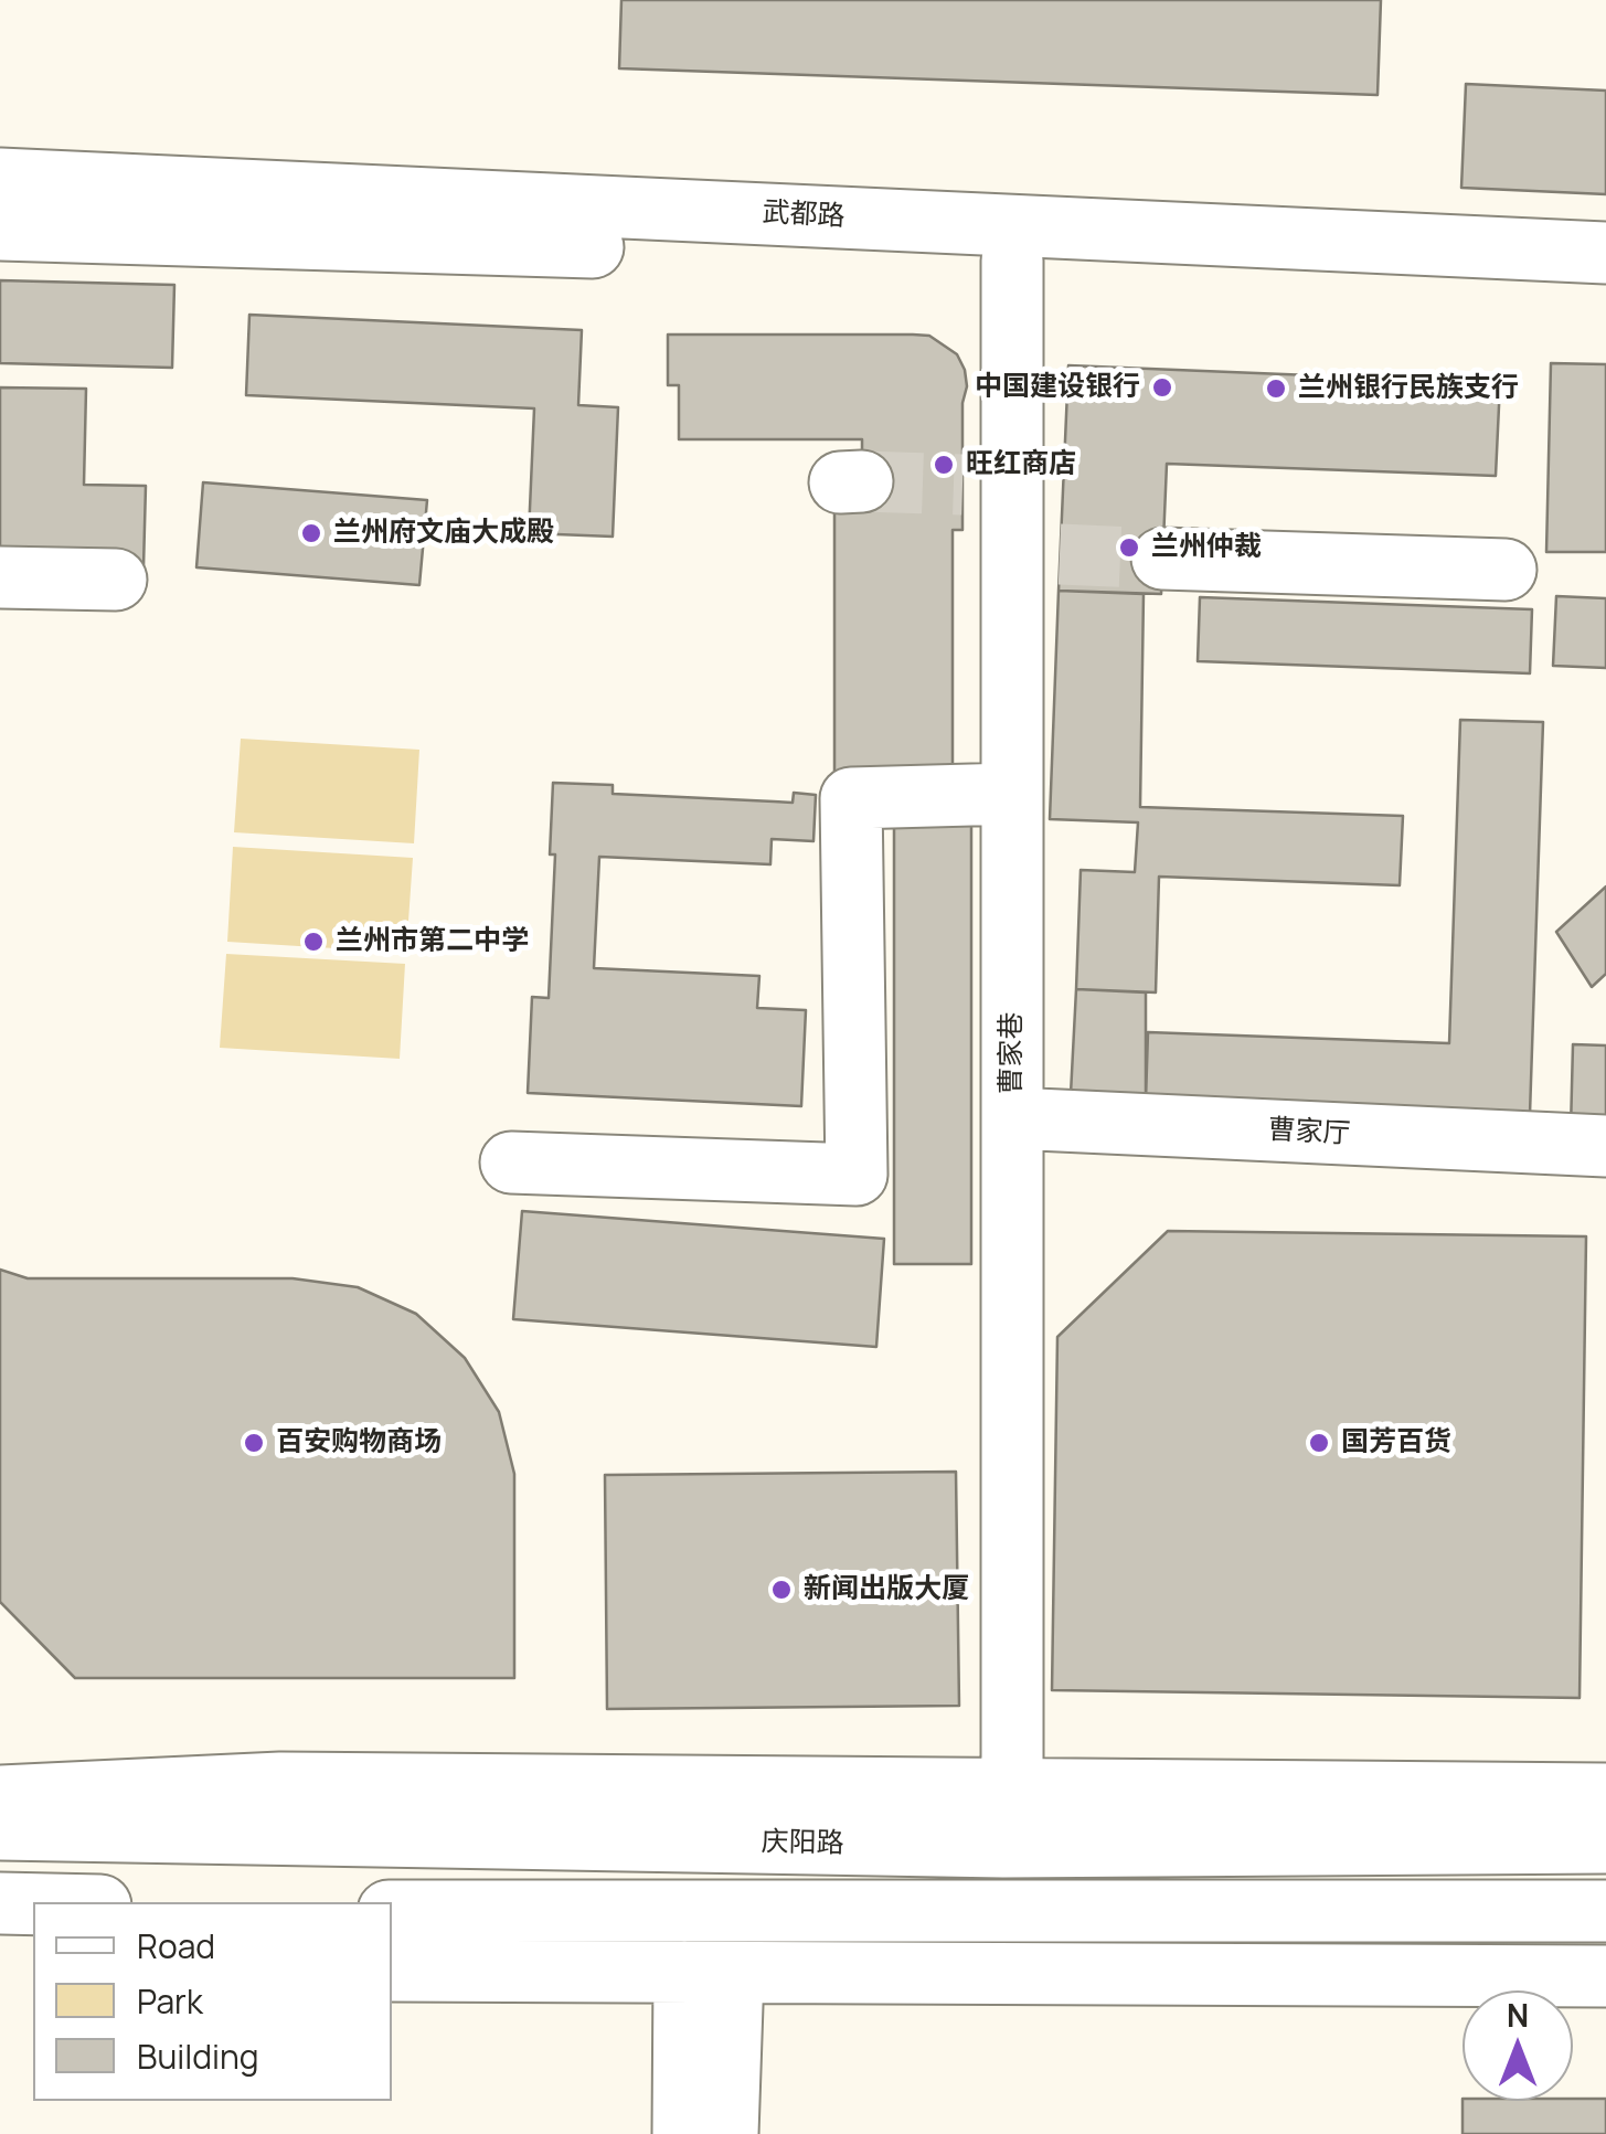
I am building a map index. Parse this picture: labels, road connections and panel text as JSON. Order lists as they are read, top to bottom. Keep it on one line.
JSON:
{"streets":{"main road":["武都路","曹家巷","曹家厅","庆阳路"]},"crossings":[["武都路","曹家巷"],["曹家巷","曹家厅"],["曹家巷","庆阳路"]],"places":["中国建设银行","兰州银行民族支行","旺红商店","兰州府文庙大成殿","兰州仲裁","兰州市第二中学","百安购物商场","国芳百货","新闻出版大厦"],"legend":["Road","Park","Building"],"north":"top"}
